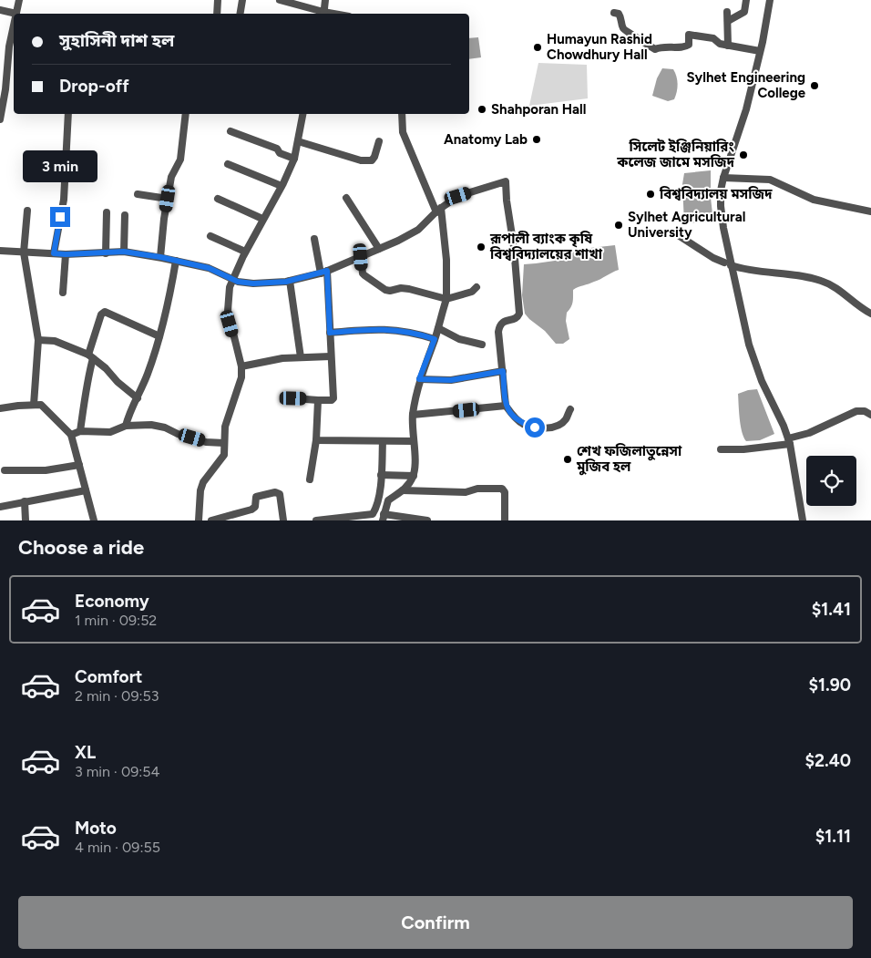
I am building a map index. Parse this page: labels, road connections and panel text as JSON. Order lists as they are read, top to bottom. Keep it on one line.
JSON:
{"places":["Humayun Rashid Chowdhury Hall","Sylhet Engineering College","Shahporan Hall","Anatomy Lab","সিলেট ইঞ্জিনিয়ারিং কলেজ জামে মসজিদ","বিশ্ববিদ্যালয় মসজিদ","Sylhet Agricultural University","রূপালী ব্যাংক কৃষি বিশ্ববিদ্যালয়ের শাখা","শেখ ফজিলাতুন্নেসা মুজিব হল"],"page":{"banner":["সুহাসিনী দাশ হল","Drop-off"],"bubble":"3 min","heading":"Choose a ride","list":[{"name":"Economy","note":"1 min · 09:52","value":"$1.41"},{"name":"Comfort","note":"2 min · 09:53","value":"$1.90"},{"name":"XL","note":"3 min · 09:54","value":"$2.40"},{"name":"Moto","note":"4 min · 09:55","value":"$1.11"}],"buttons":"Confirm"}}
